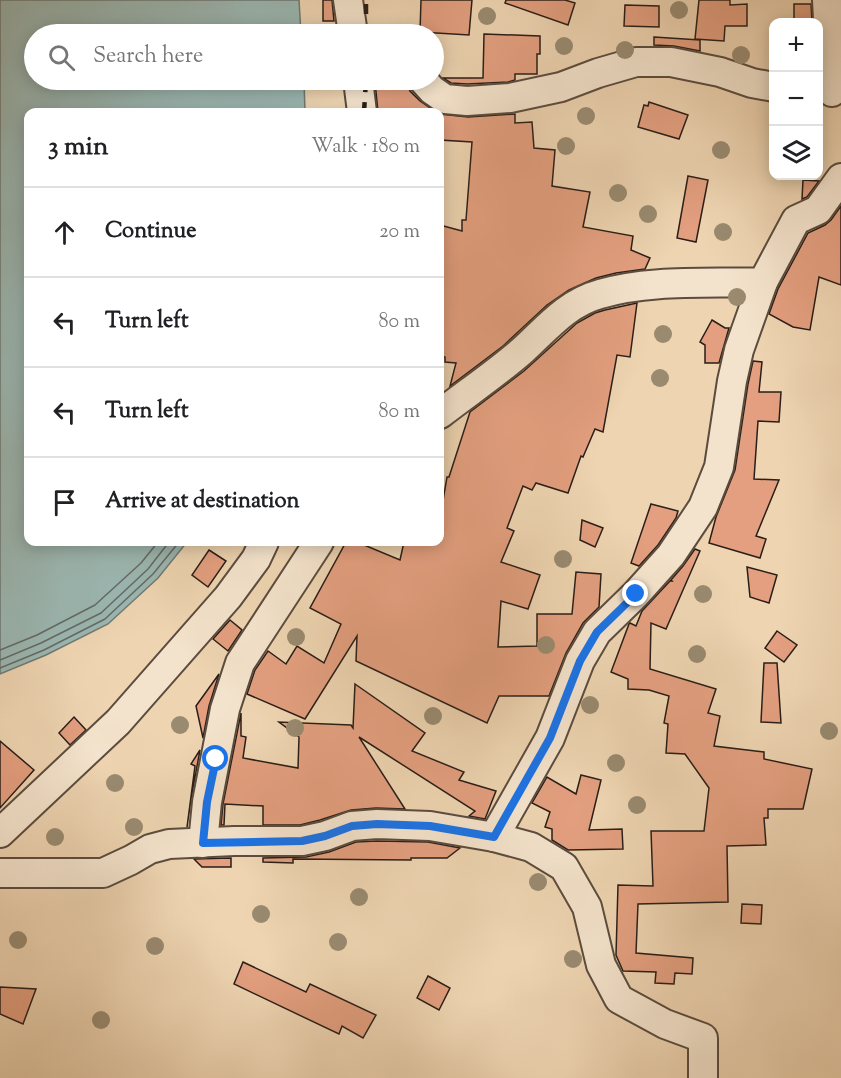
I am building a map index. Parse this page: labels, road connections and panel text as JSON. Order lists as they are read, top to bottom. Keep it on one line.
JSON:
{"page":{"map_buttons":["+","−"],"search":"Search here","heading":["3 min","Walk · 180 m"],"list":[["Continue","20 m"],["Turn left","80 m"],["Turn left","80 m"],"Arrive at destination"]}}
